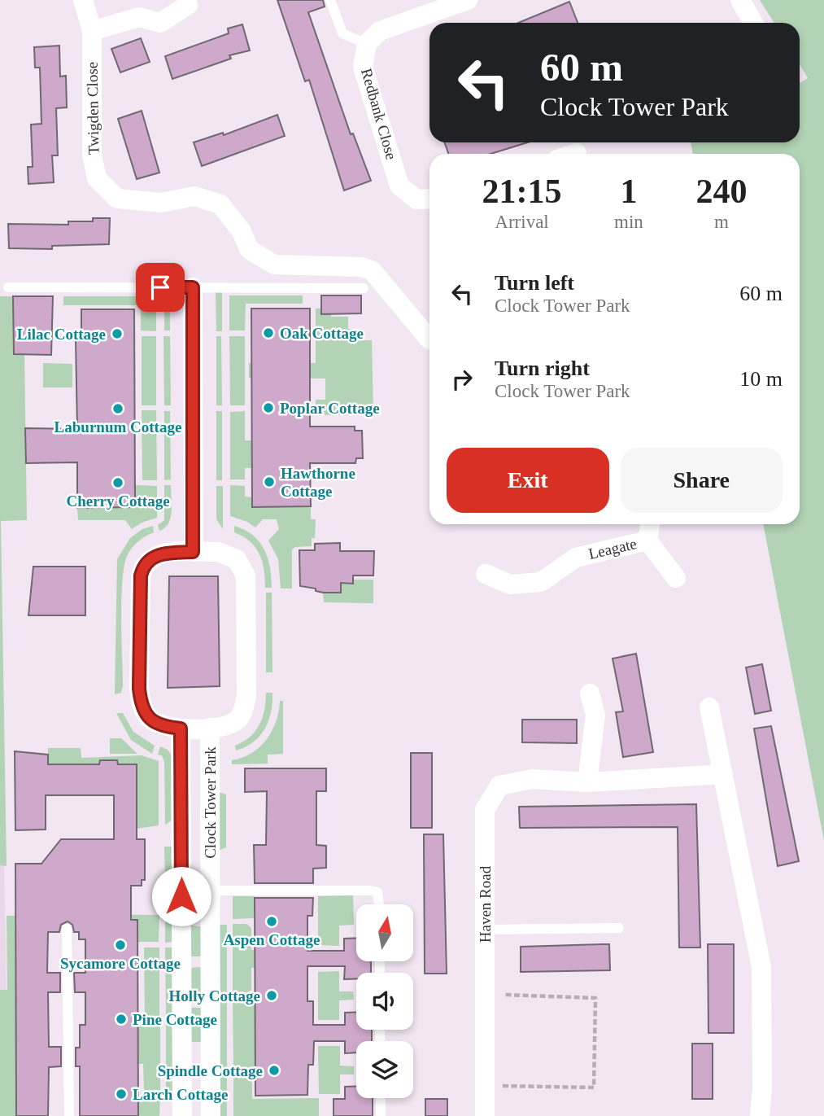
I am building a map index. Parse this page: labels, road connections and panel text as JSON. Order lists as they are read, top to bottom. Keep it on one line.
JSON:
{"streets":{"street":["Twigden Close","Redbank Close","Leagate","Clock Tower Park","Haven Road"]},"places":["Oak Cottage","Lilac Cottage","Poplar Cottage","Laburnum Cottage","Hawthorne Cottage","Cherry Cottage","Aspen Cottage","Sycamore Cottage","Holly Cottage","Pine Cottage","Spindle Cottage","Larch Cottage"],"north":"top","page":{"turn":["60 m","Clock Tower Park"],"eta":["21:15","Arrival","1","min","240","m"],"list":[{"name":"Turn left","note":"Clock Tower Park","value":"60 m"},{"name":"Turn right","note":"Clock Tower Park","value":"10 m"}],"buttons":["Exit","Share"]}}
